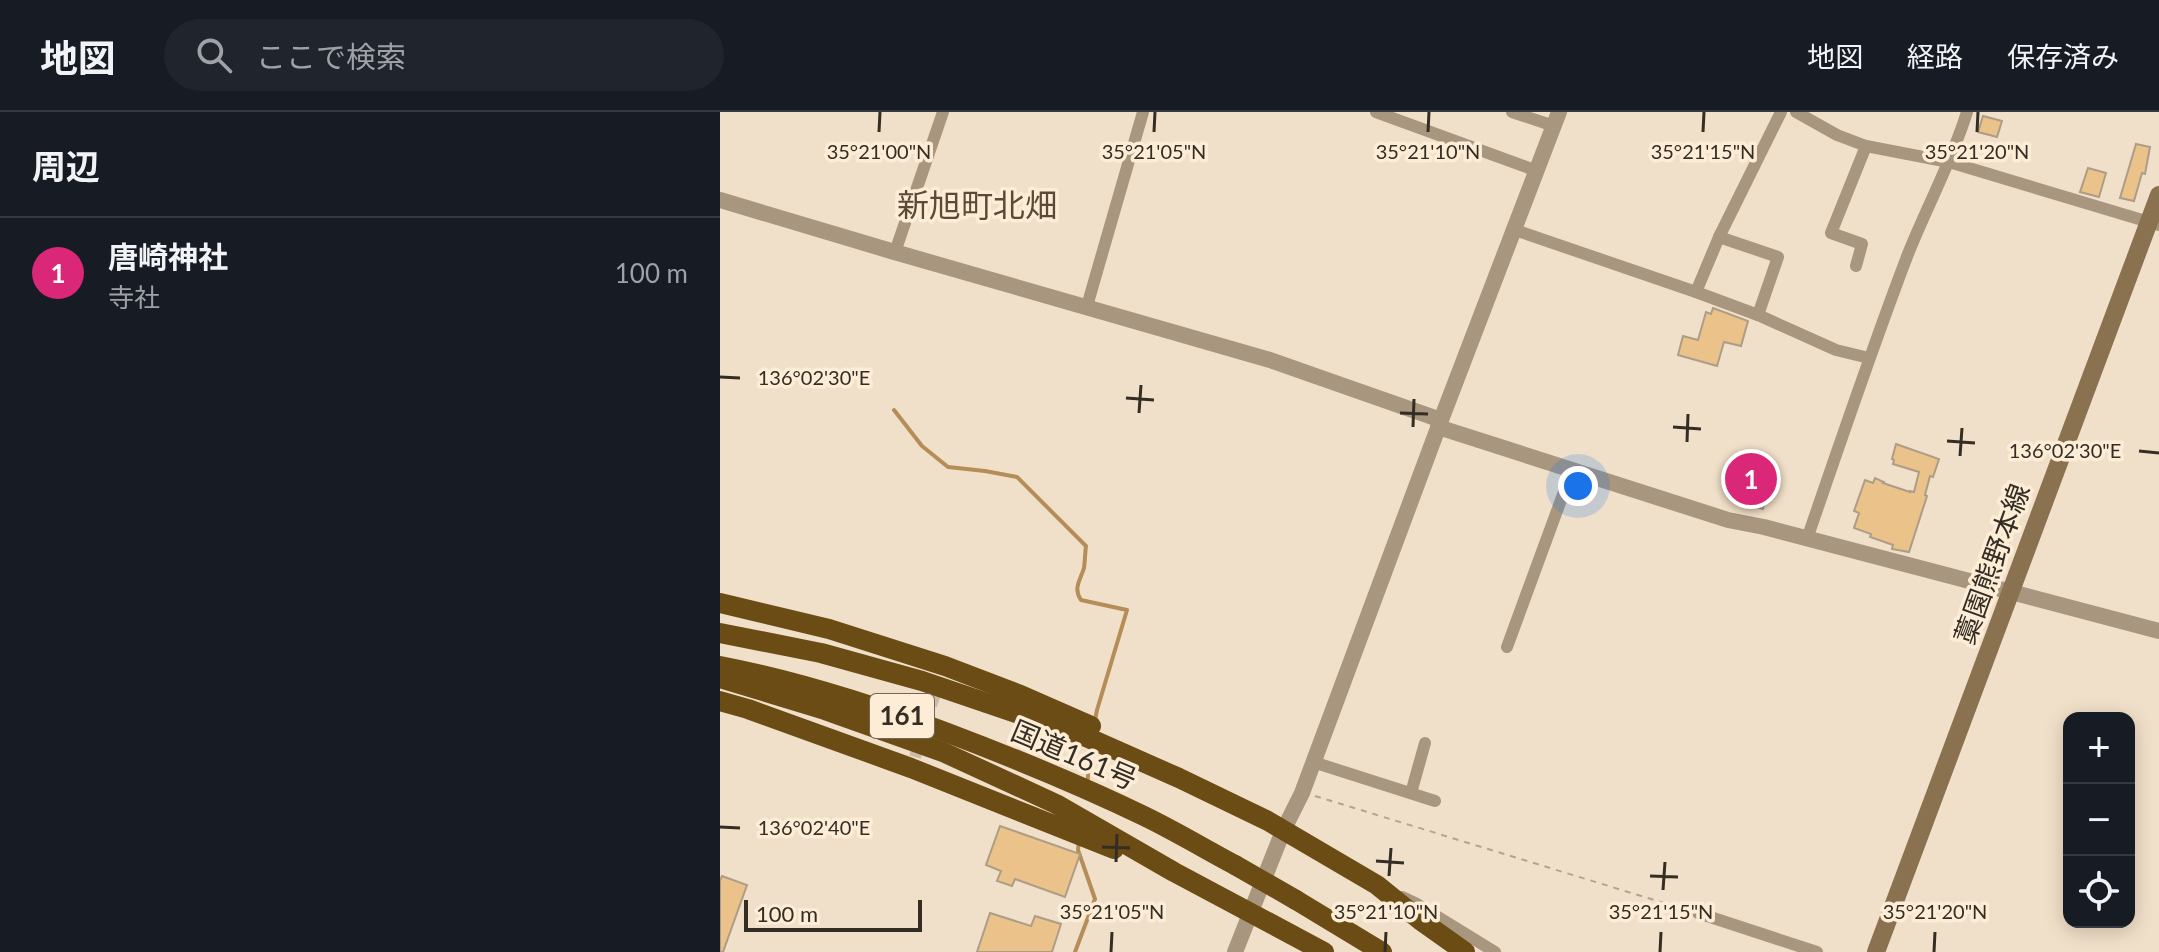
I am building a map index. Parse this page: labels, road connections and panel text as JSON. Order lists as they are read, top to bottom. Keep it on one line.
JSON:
{"streets":{"highway":["161","国道161号"],"main road":["藁園熊野本線"]},"districts":["新旭町北畑"],"scale_bar":"100 m","page":{"header":"地図","search":"ここで検索","nav":["地図","経路","保存済み"],"heading":"周辺","list":[{"mark":"1","name":"唐崎神社","note":"寺社","value":"100 m"}],"pins":"1","map_buttons":["+","−"],"scale":"100 m"},"coordinates":["35°21'00\"N","35°21'05\"N","35°21'10\"N","35°21'15\"N","35°21'20\"N","136°02'30\"E","136°02'40\"E"]}
